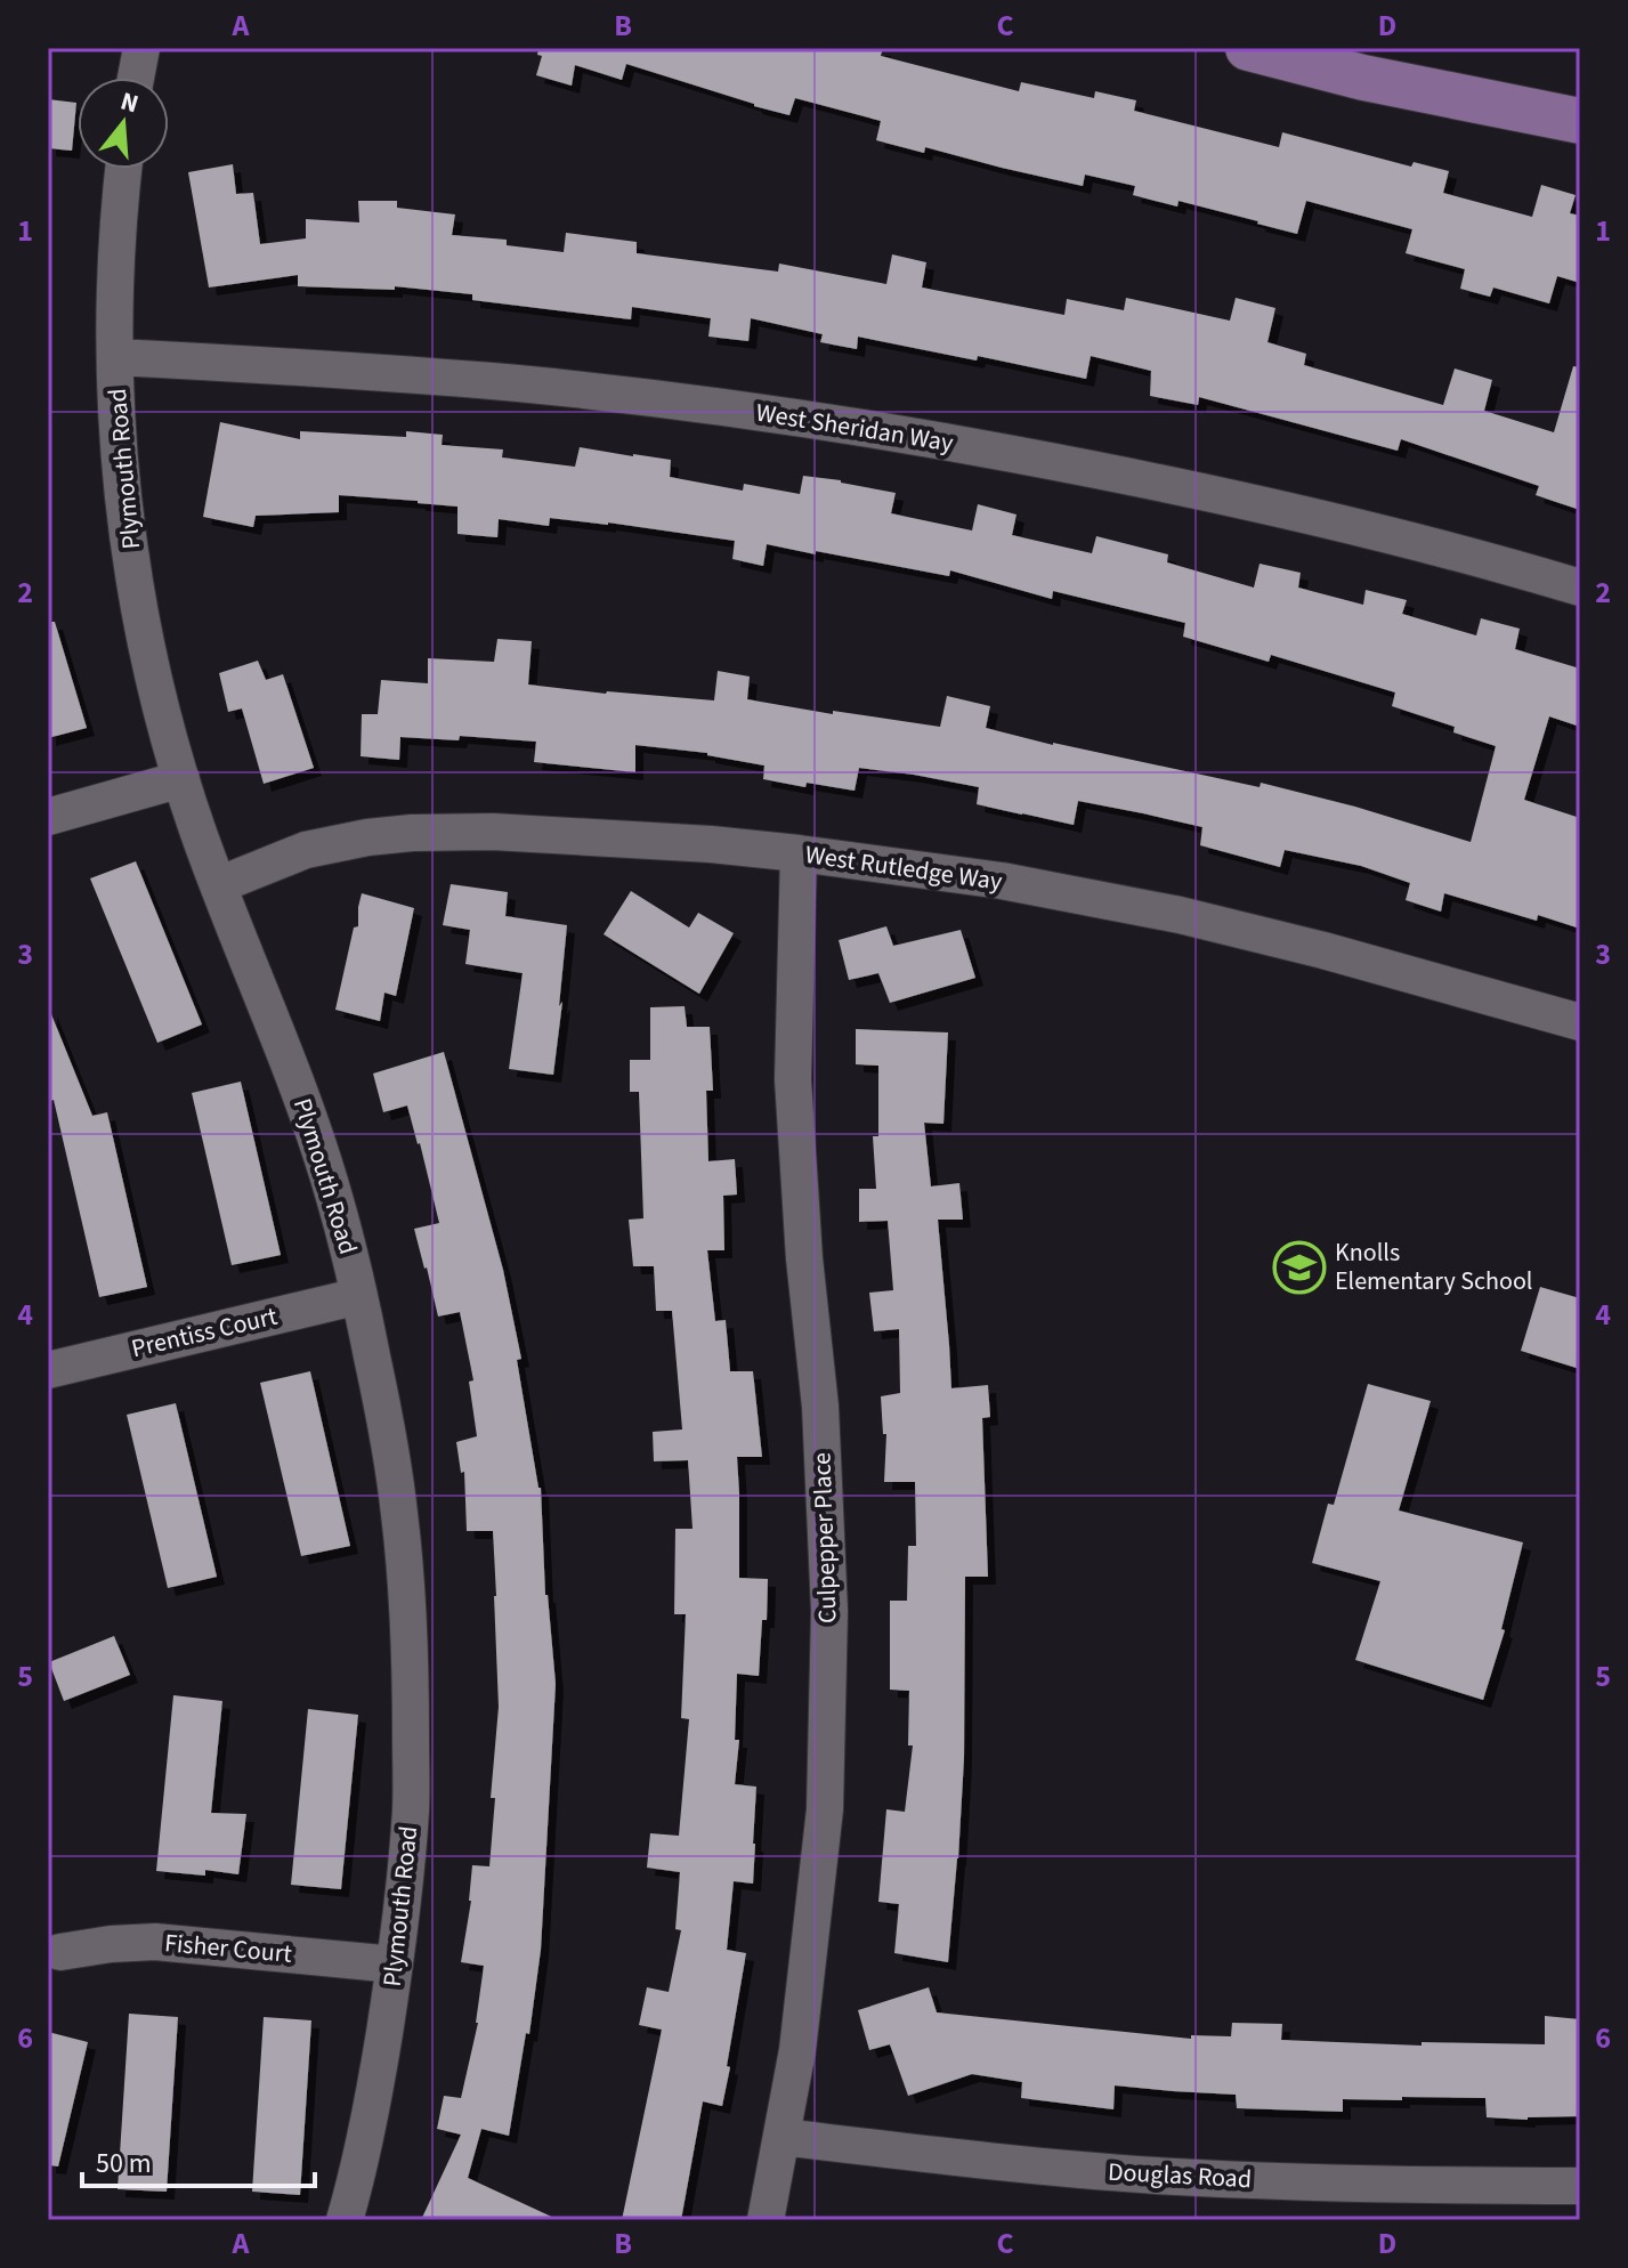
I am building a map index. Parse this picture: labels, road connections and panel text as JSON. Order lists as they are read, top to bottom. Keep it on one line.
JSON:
{"streets":{"street":["West Sheridan Way","Plymouth Road","West Rutledge Way","Prentiss Court","Culpepper Place","Fisher Court","Douglas Road"]},"crossings":[["West Sheridan Way","Plymouth Road"],["Plymouth Road","West Rutledge Way"],["Plymouth Road","Prentiss Court"],["Plymouth Road","Fisher Court"],["West Rutledge Way","Culpepper Place"],["Culpepper Place","Douglas Road"]],"places":{"school or university":["Knolls Elementary School"]},"scale_bar":"50 m","north":"top","grid":{"columns":["A","B","C","D"],"rows":["1","2","3","4","5","6"]}}
